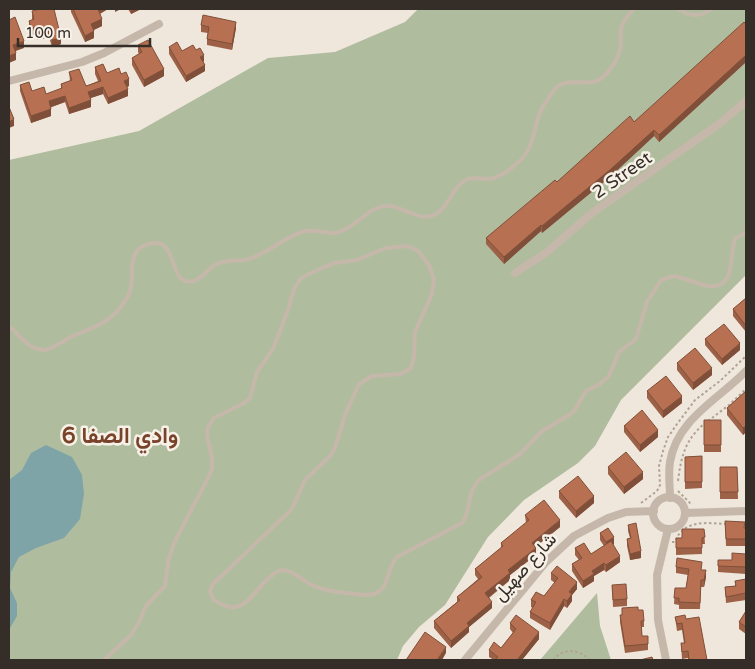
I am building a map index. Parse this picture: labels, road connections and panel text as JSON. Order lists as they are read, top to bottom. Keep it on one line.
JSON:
{"streets":{"street":["2 Street","شارع صهيل"]},"districts":["وادي الصفا 6"],"scale_bar":"100 m"}
